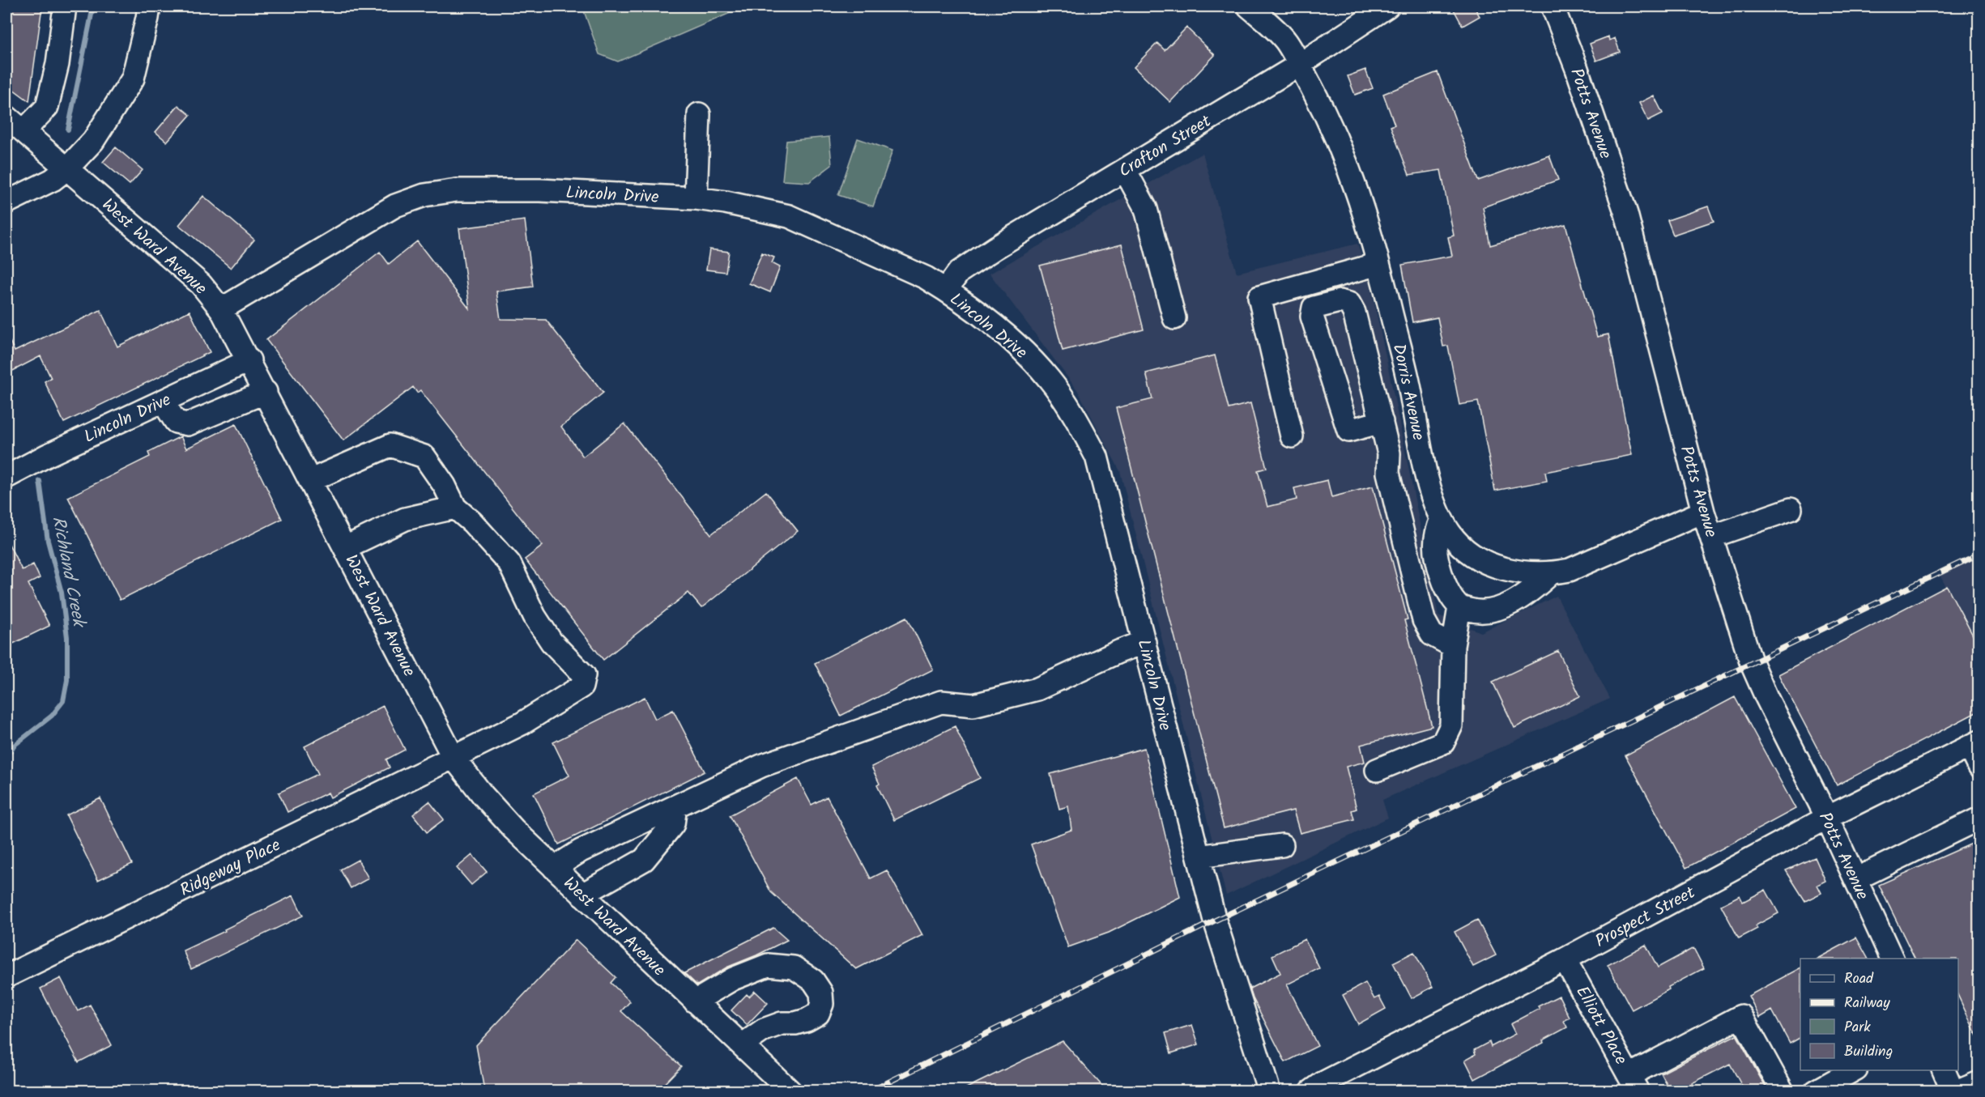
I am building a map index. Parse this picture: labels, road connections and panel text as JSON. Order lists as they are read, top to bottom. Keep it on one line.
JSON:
{"streets":{"street":["Potts Avenue","Crafton Street","Lincoln Drive","West Ward Avenue","Dorris Avenue","Ridgeway Place","Prospect Street","Elliott Place"]},"crossings":[["Potts Avenue","Dorris Avenue"],["Potts Avenue","Prospect Street"],["Crafton Street","Lincoln Drive"],["Crafton Street","Dorris Avenue"],["Lincoln Drive","West Ward Avenue"],["West Ward Avenue","Ridgeway Place"],["Prospect Street","Elliott Place"]],"water":["Richland Creek"],"legend":["Road","Railway","Park","Building"]}
